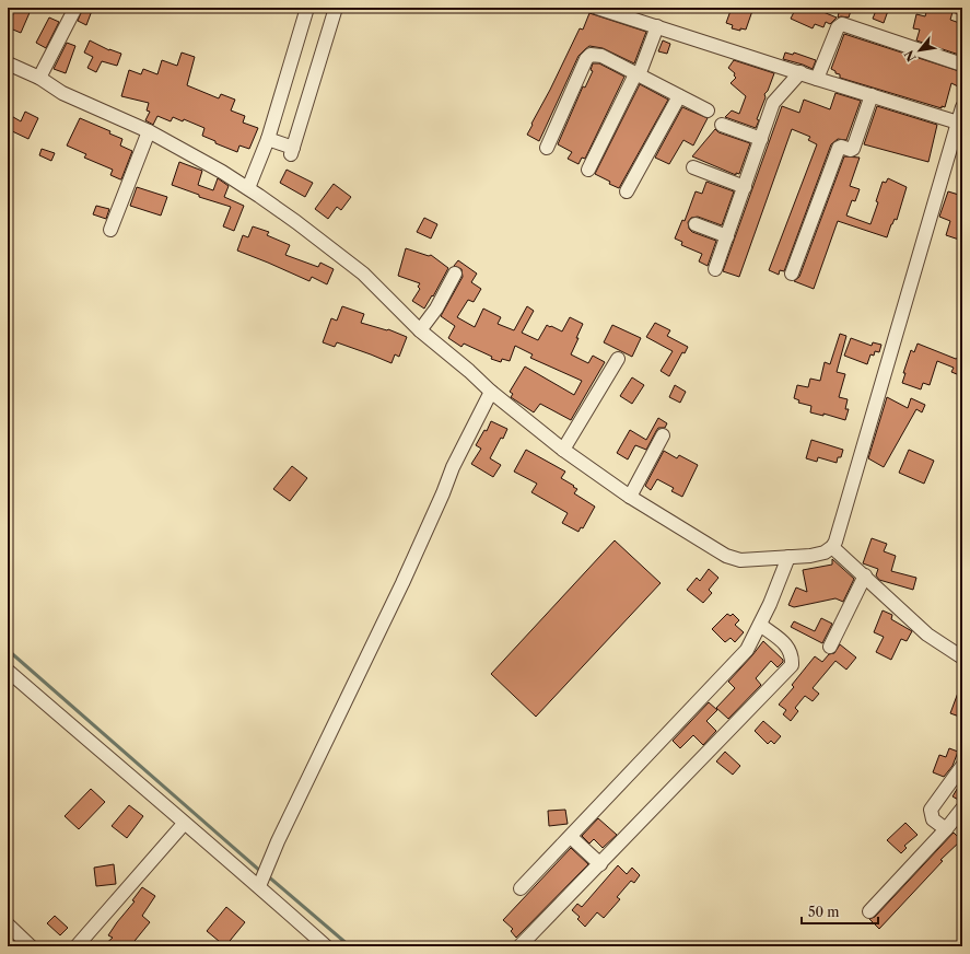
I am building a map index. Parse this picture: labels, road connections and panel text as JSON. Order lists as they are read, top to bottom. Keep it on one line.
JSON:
{"scale_bar":"50 m","north":"bottom left"}
